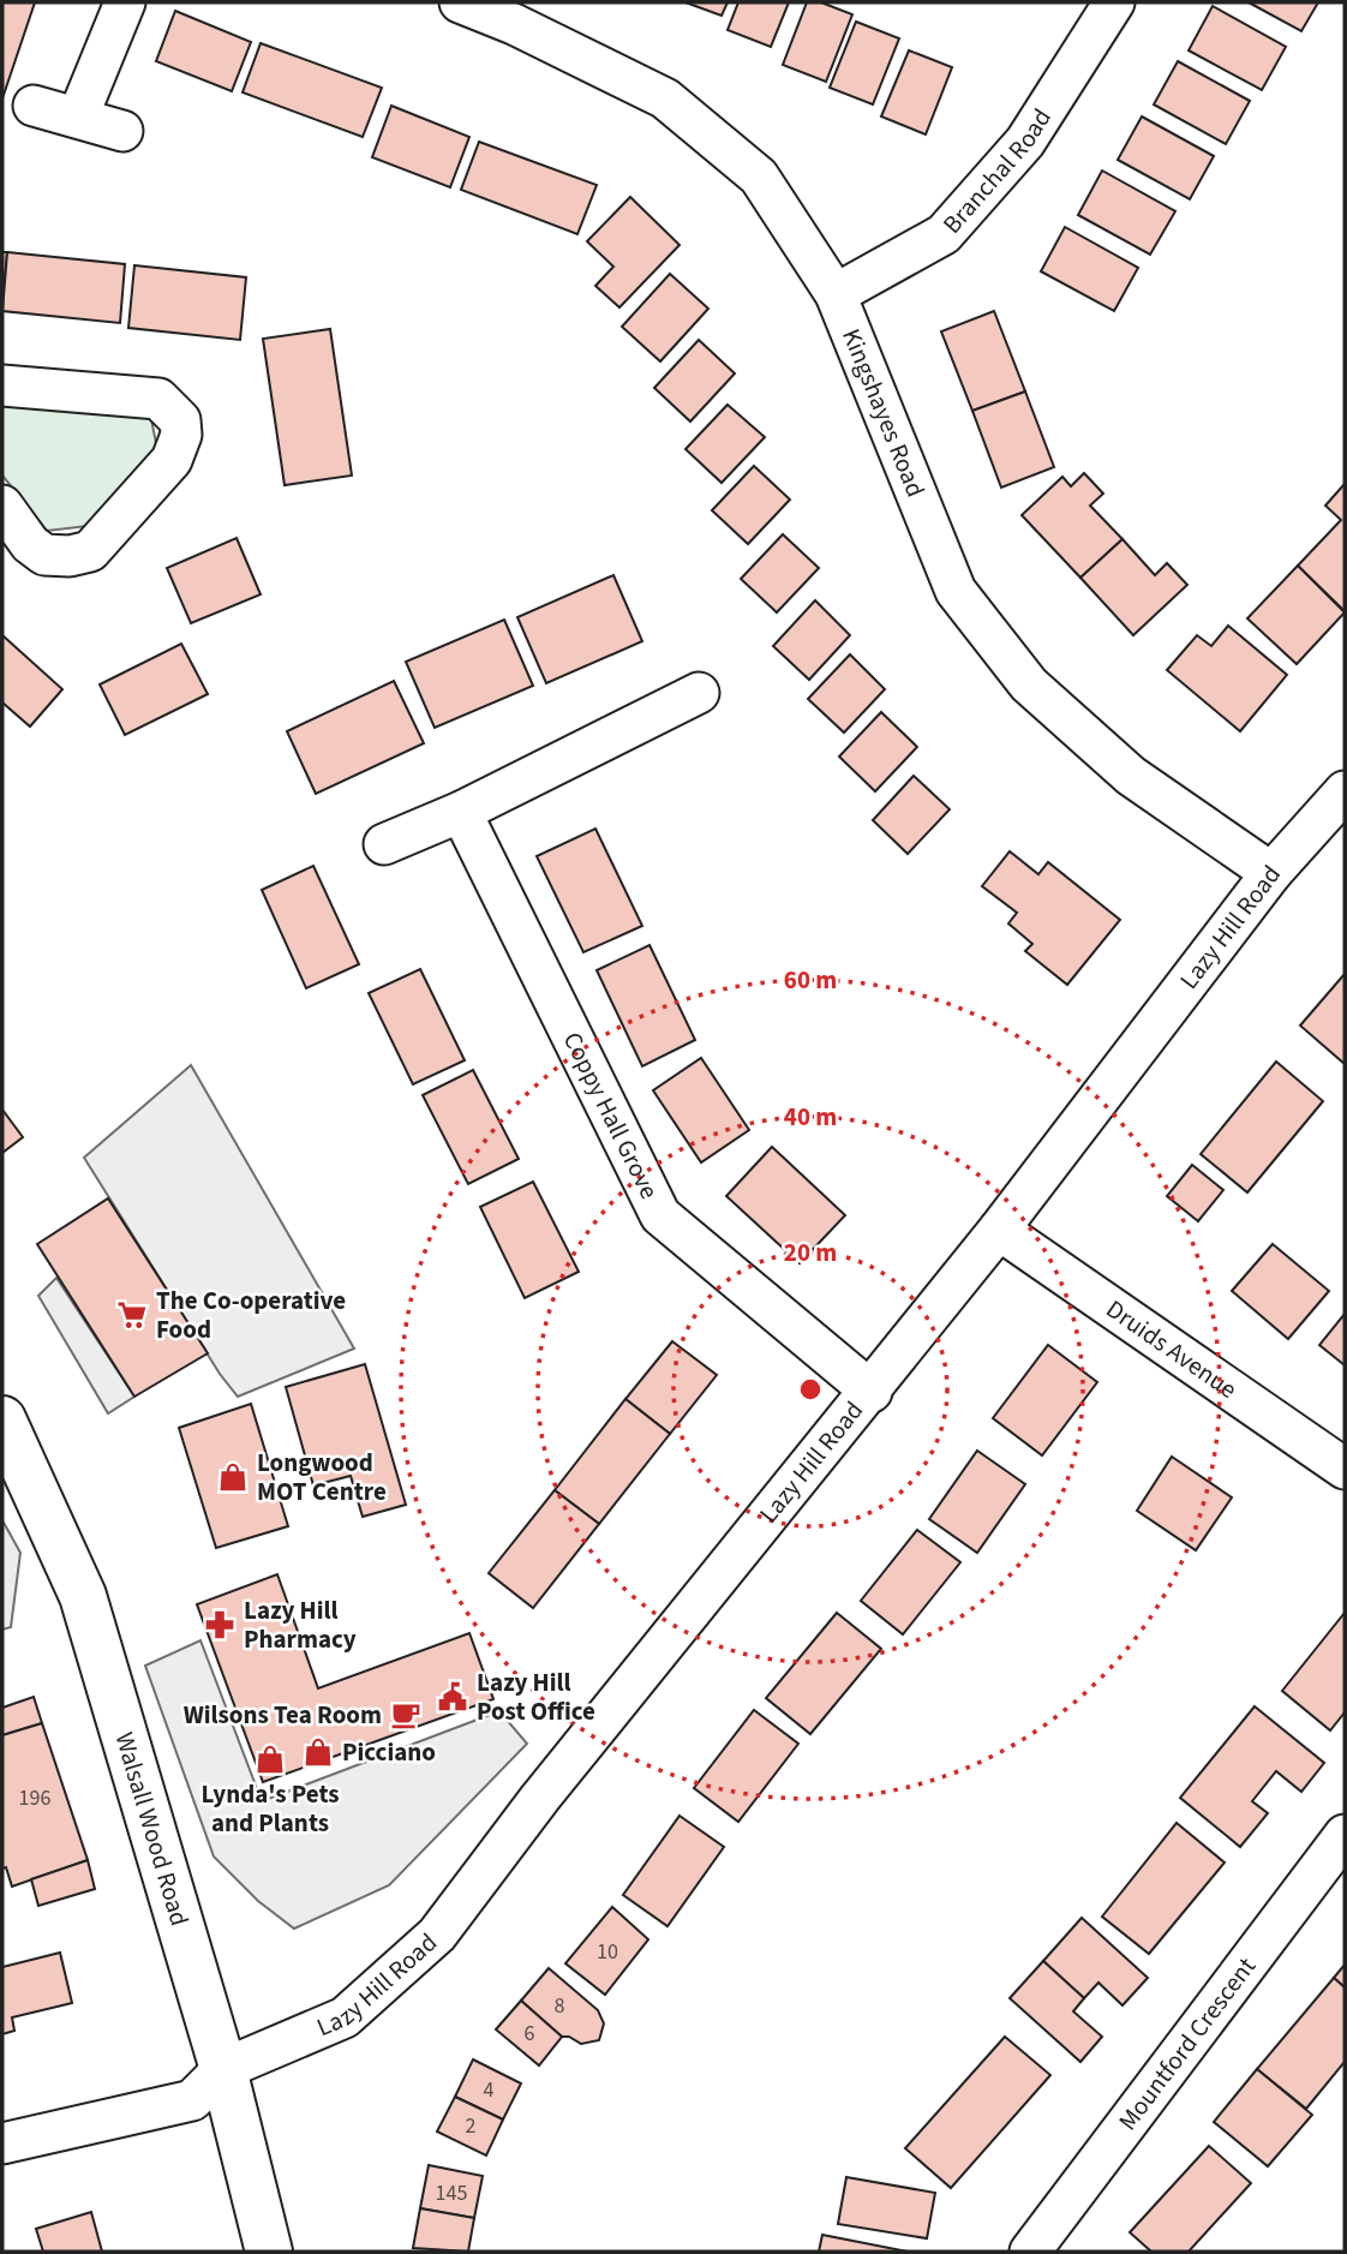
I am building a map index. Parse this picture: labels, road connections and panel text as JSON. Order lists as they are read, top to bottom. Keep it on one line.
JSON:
{"streets":{"street":["Branchal Road","Kingshayes Road","Lazy Hill Road","Coppy Hall Grove","Druids Avenue","Walsall Wood Road","Mountford Crescent"]},"crossings":[["Branchal Road","Kingshayes Road"],["Kingshayes Road","Lazy Hill Road"],["Lazy Hill Road","Coppy Hall Grove"],["Lazy Hill Road","Druids Avenue"],["Lazy Hill Road","Walsall Wood Road"]],"places":{"supermarket":["The Co-operative Food"],"shop":["Longwood MOT Centre","Picciano","Lynda's Pets and Plants"],"pharmacy":["Lazy Hill Pharmacy"],"public building":["Lazy Hill Post Office"],"cafe":["Wilsons Tea Room"]},"house_numbers":["196","10","8","6","4","2","145"],"rings":["60 m","40 m","20 m"]}
